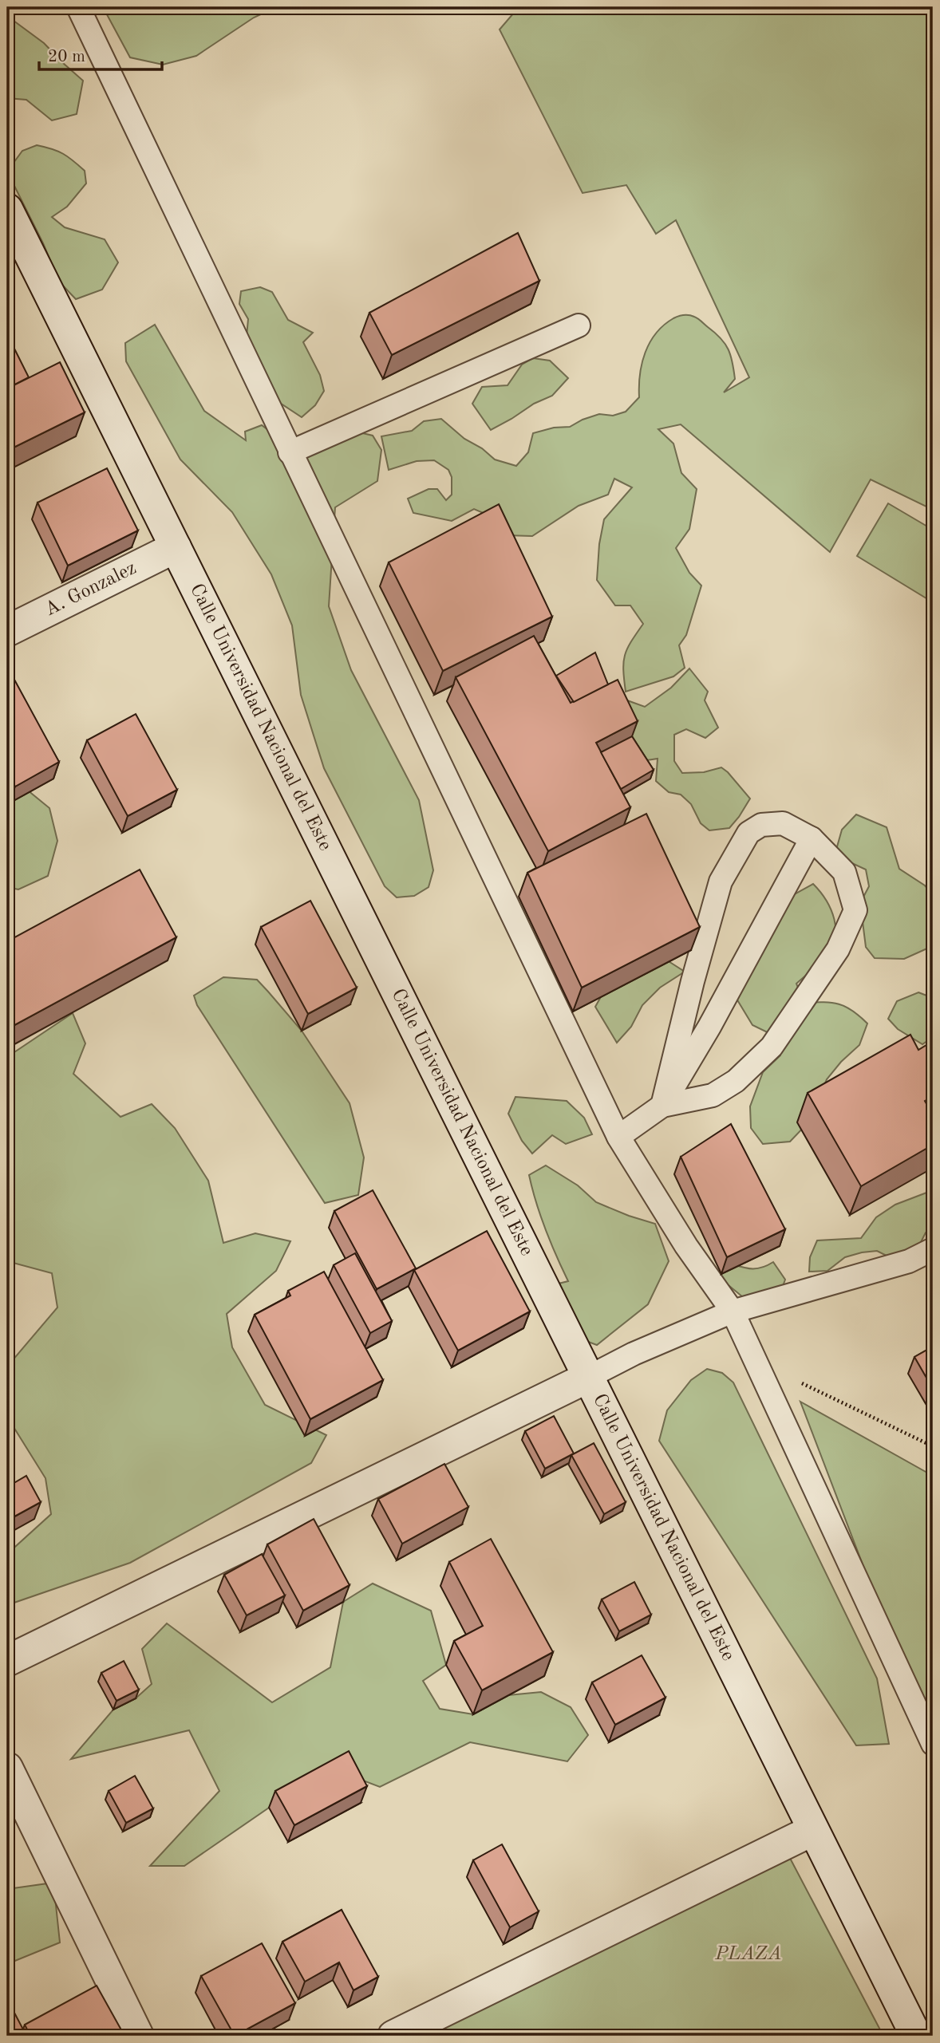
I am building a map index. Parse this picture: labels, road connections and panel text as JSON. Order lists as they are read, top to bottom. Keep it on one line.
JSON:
{"streets":{"street":["A. Gonzalez","Calle Universidad Nacional del Este"]},"crossings":[["A. Gonzalez","Calle Universidad Nacional del Este"]],"parks":["PLAZA"],"scale_bar":"20 m"}
